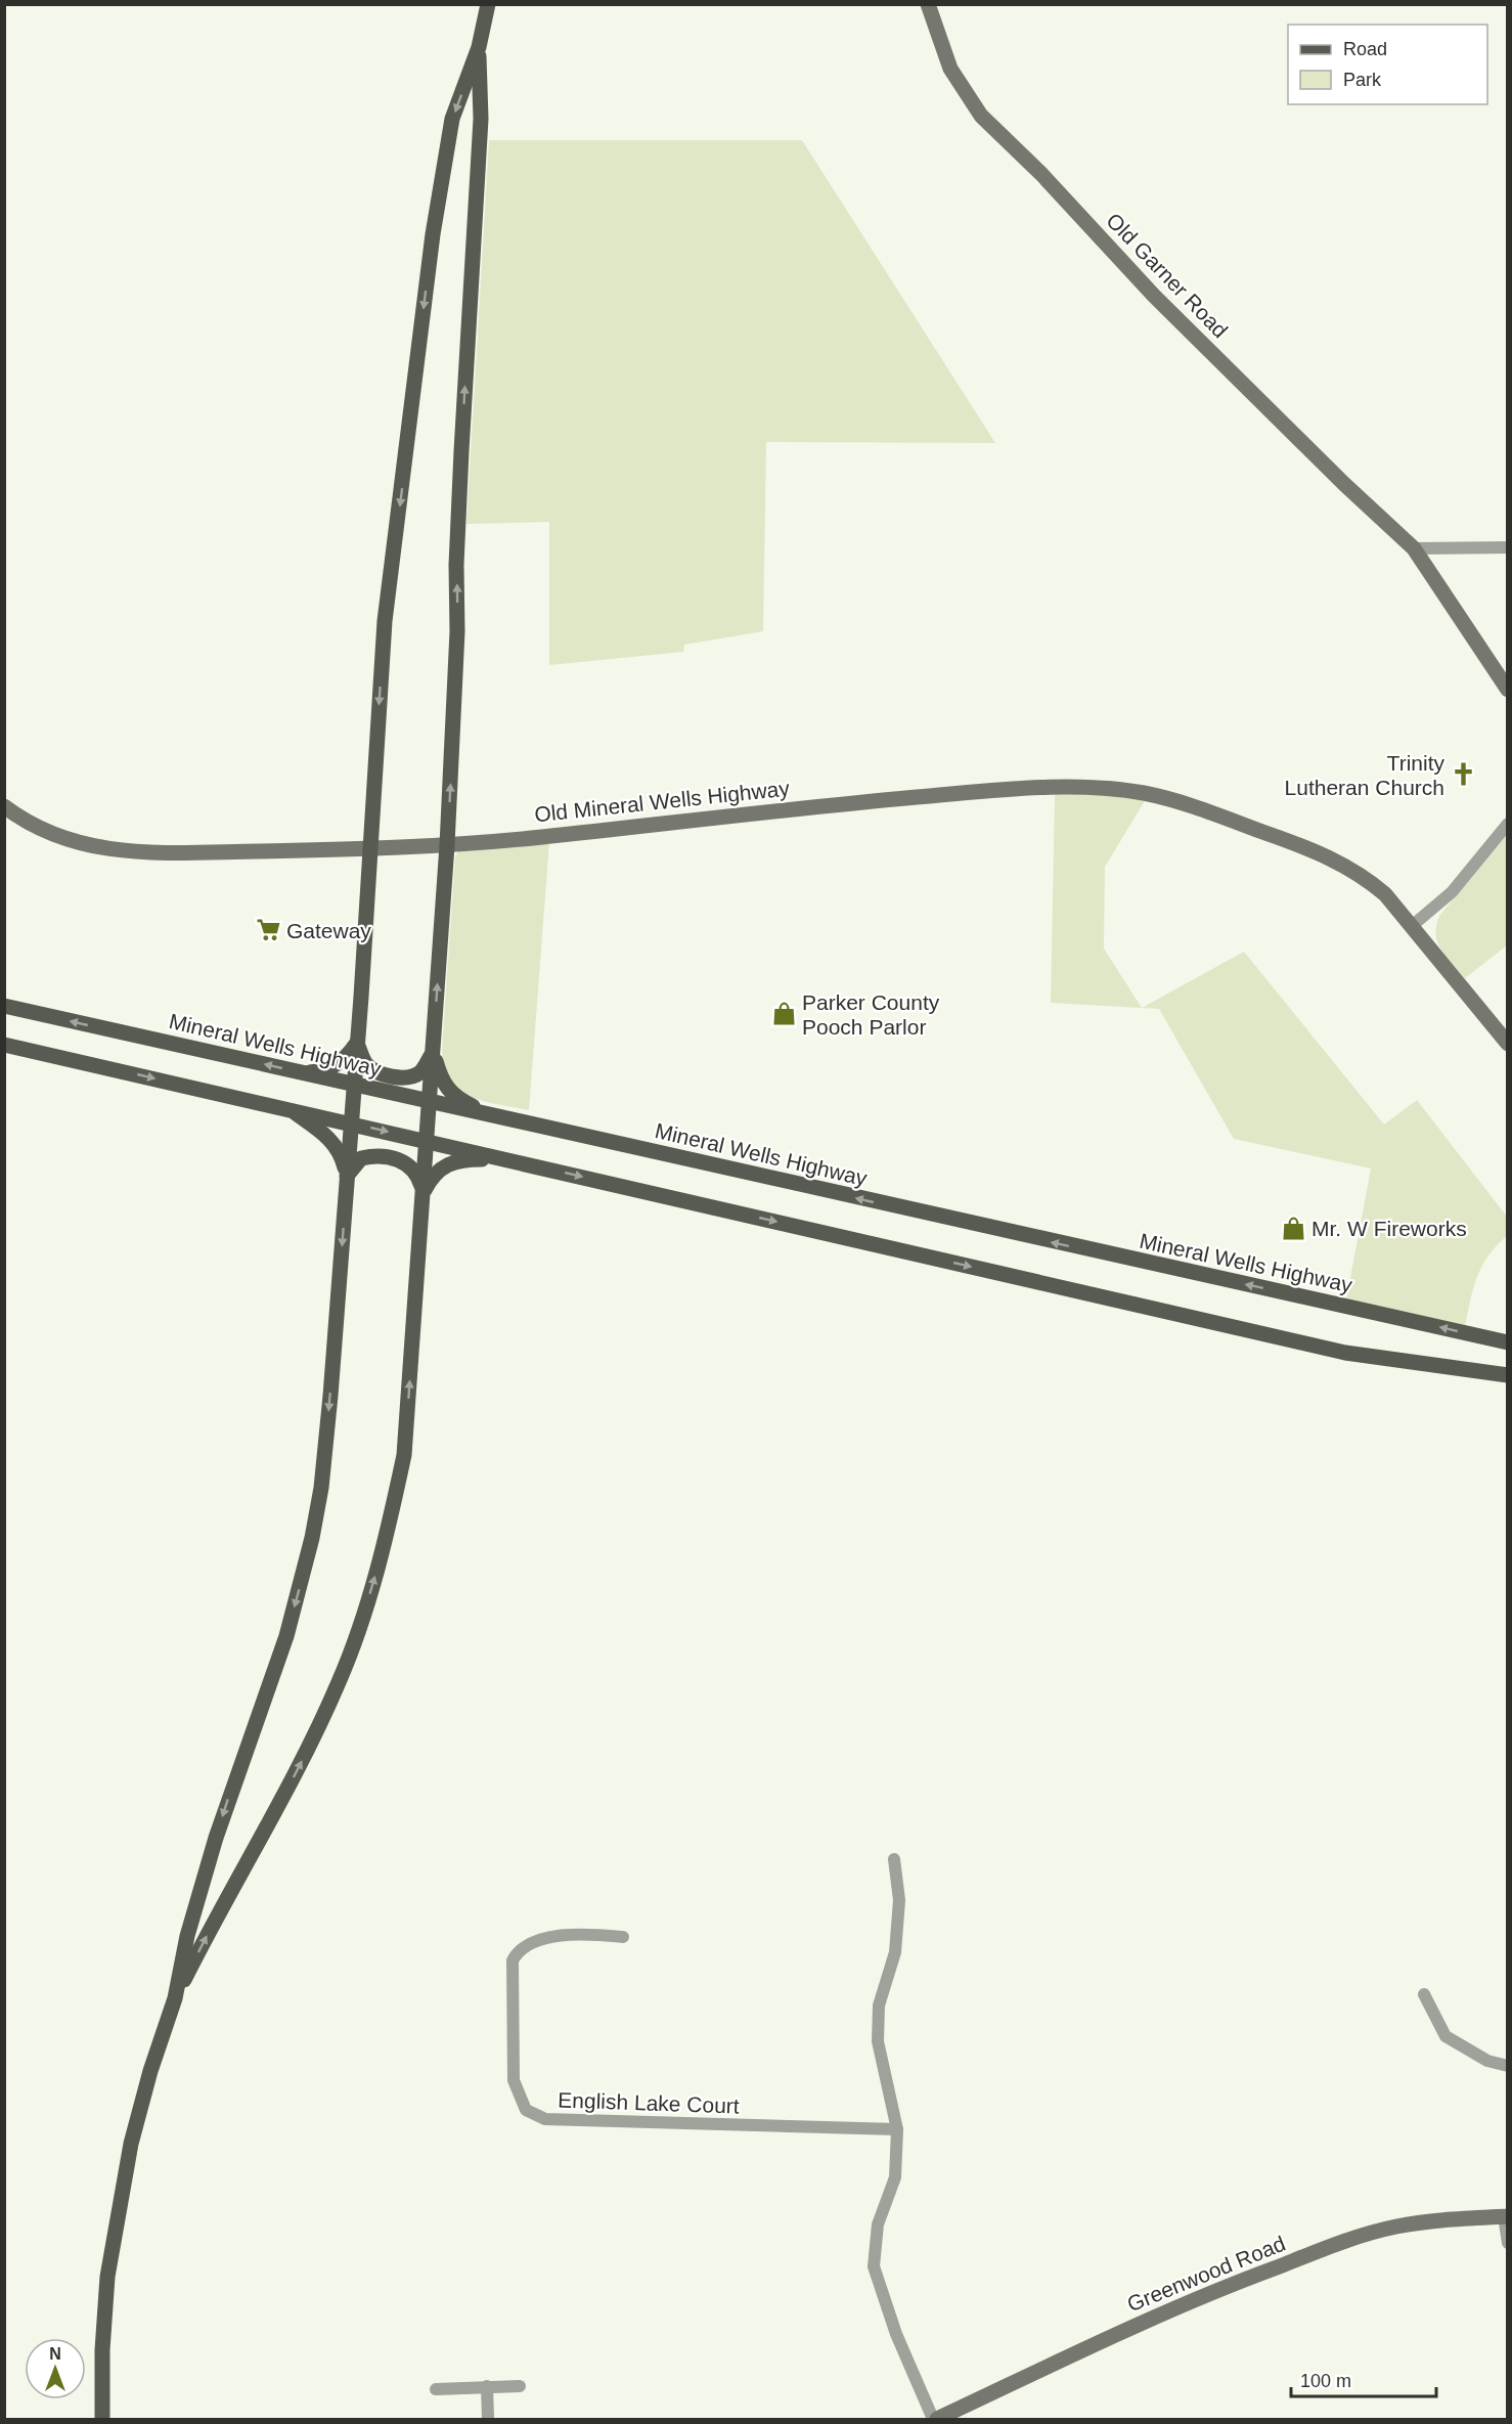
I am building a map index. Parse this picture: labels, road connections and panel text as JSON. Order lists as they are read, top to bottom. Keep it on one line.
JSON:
{"streets":{"main road":["Mineral Wells Highway"],"street":["Old Garner Road","Old Mineral Wells Highway","English Lake Court","Greenwood Road"]},"places":{"church":["Trinity Lutheran Church"],"supermarket":["Gateway"],"shop":["Parker County Pooch Parlor","Mr. W Fireworks"]},"legend":["Road","Park"],"scale_bar":"100 m","north":"top"}
